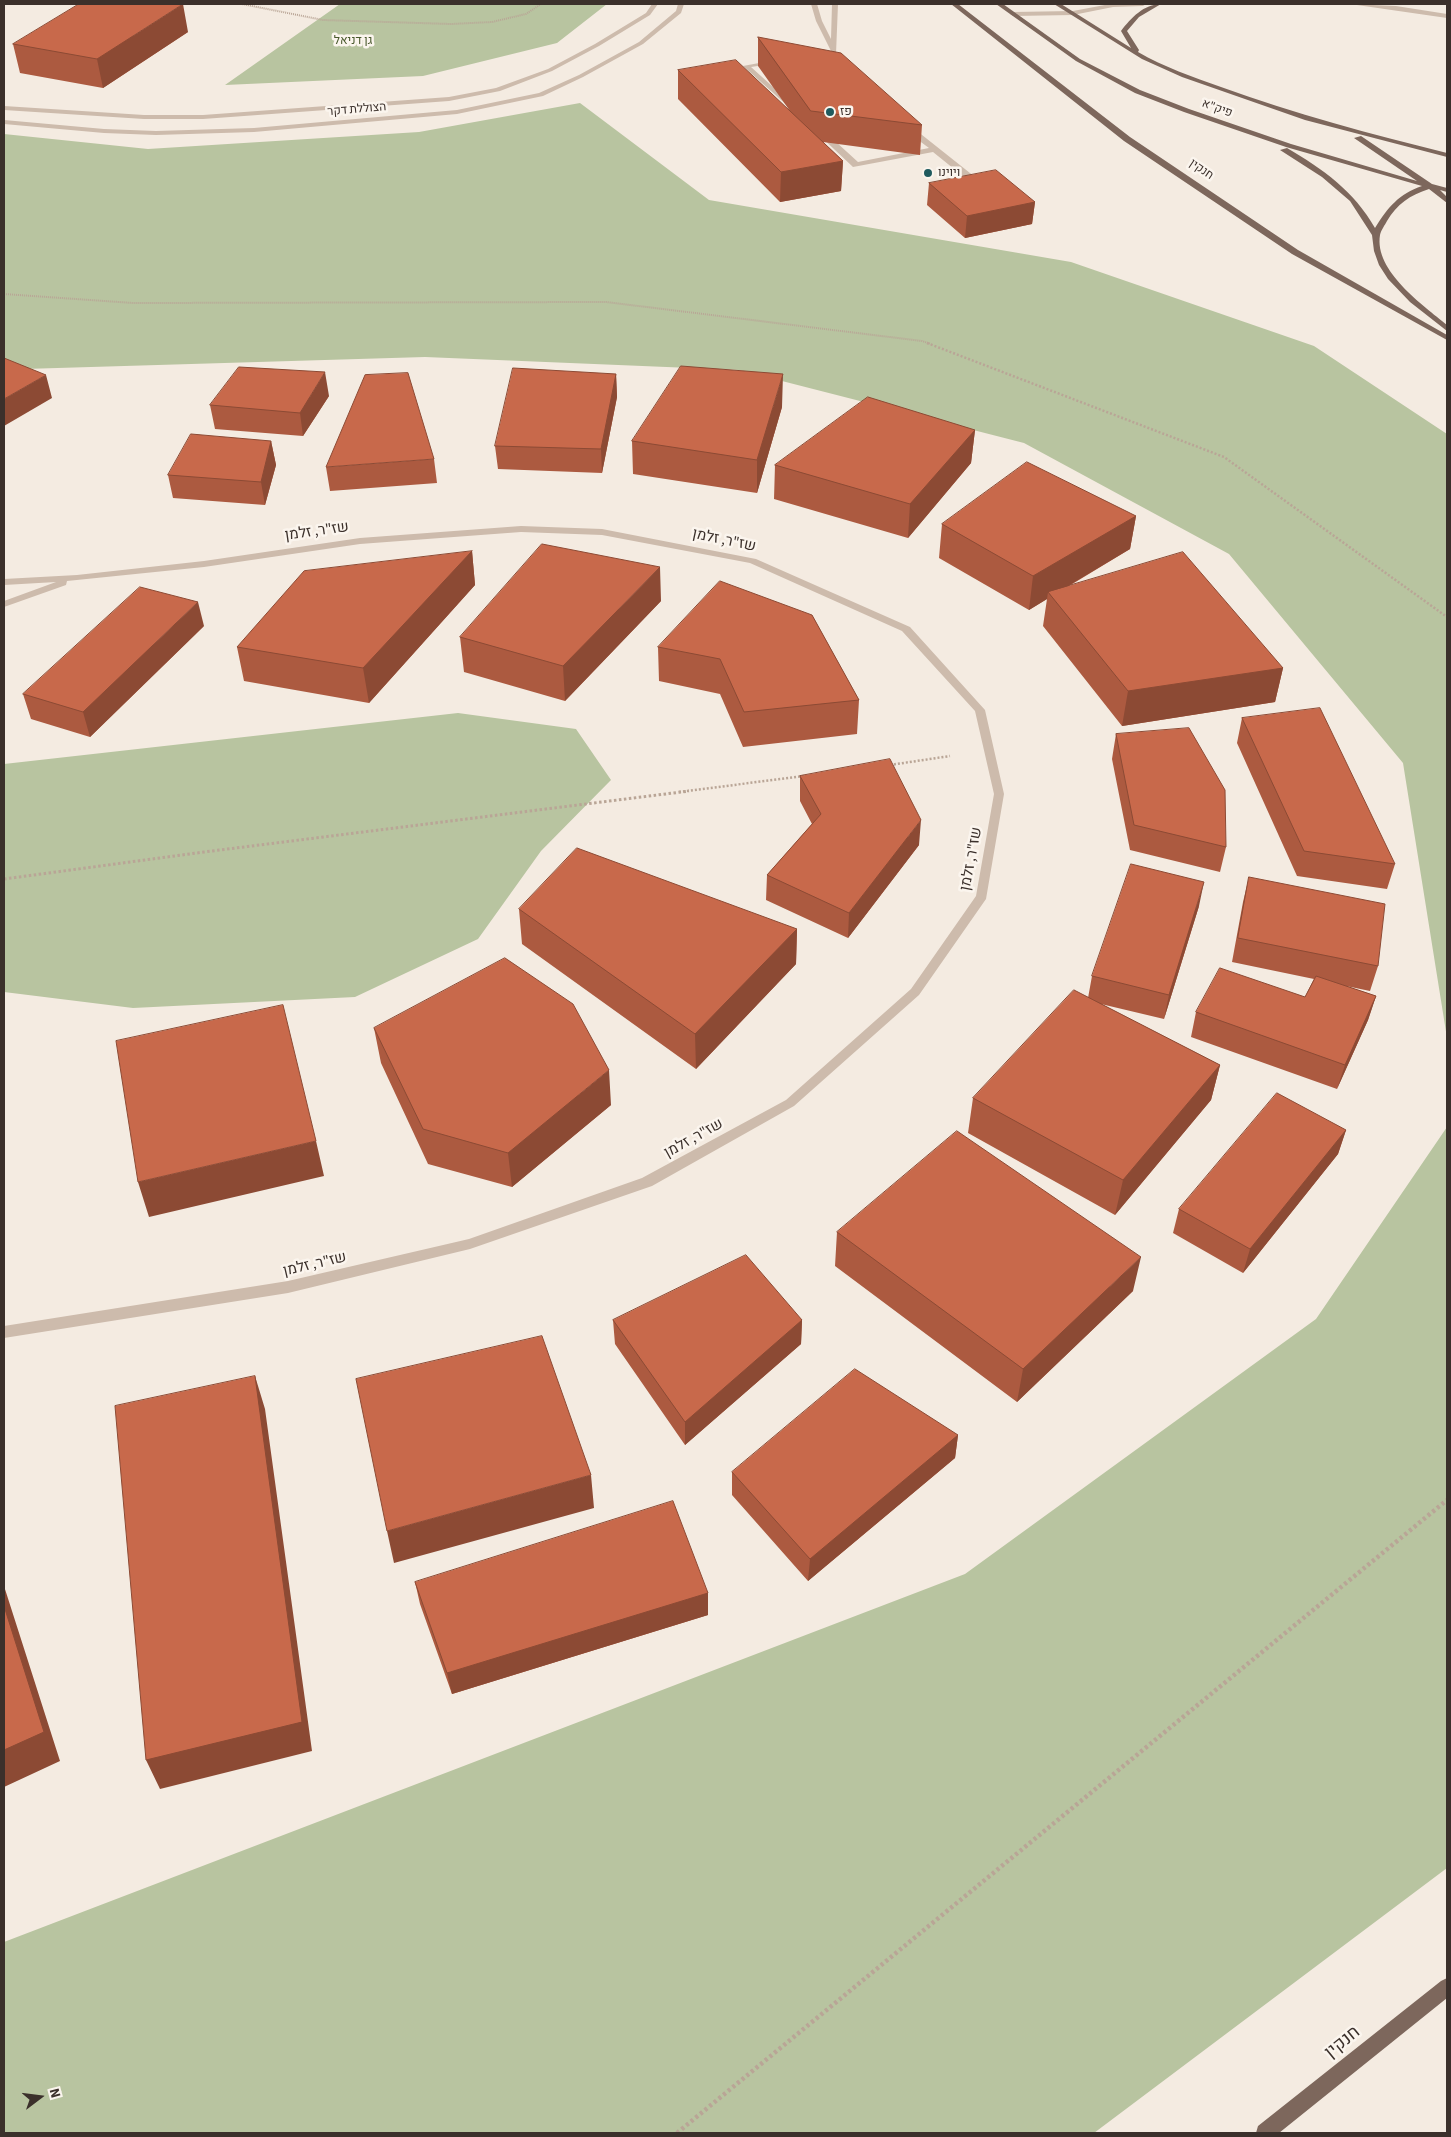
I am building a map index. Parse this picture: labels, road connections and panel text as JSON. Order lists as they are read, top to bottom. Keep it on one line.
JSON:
{"streets":{"main road":["פיק\"א","חנקין"],"street":["הצוללת דקר","שז\"ר, זלמן"]},"parks":["גן דניאל"],"places":["פז","ויוינו"],"north":"right"}
